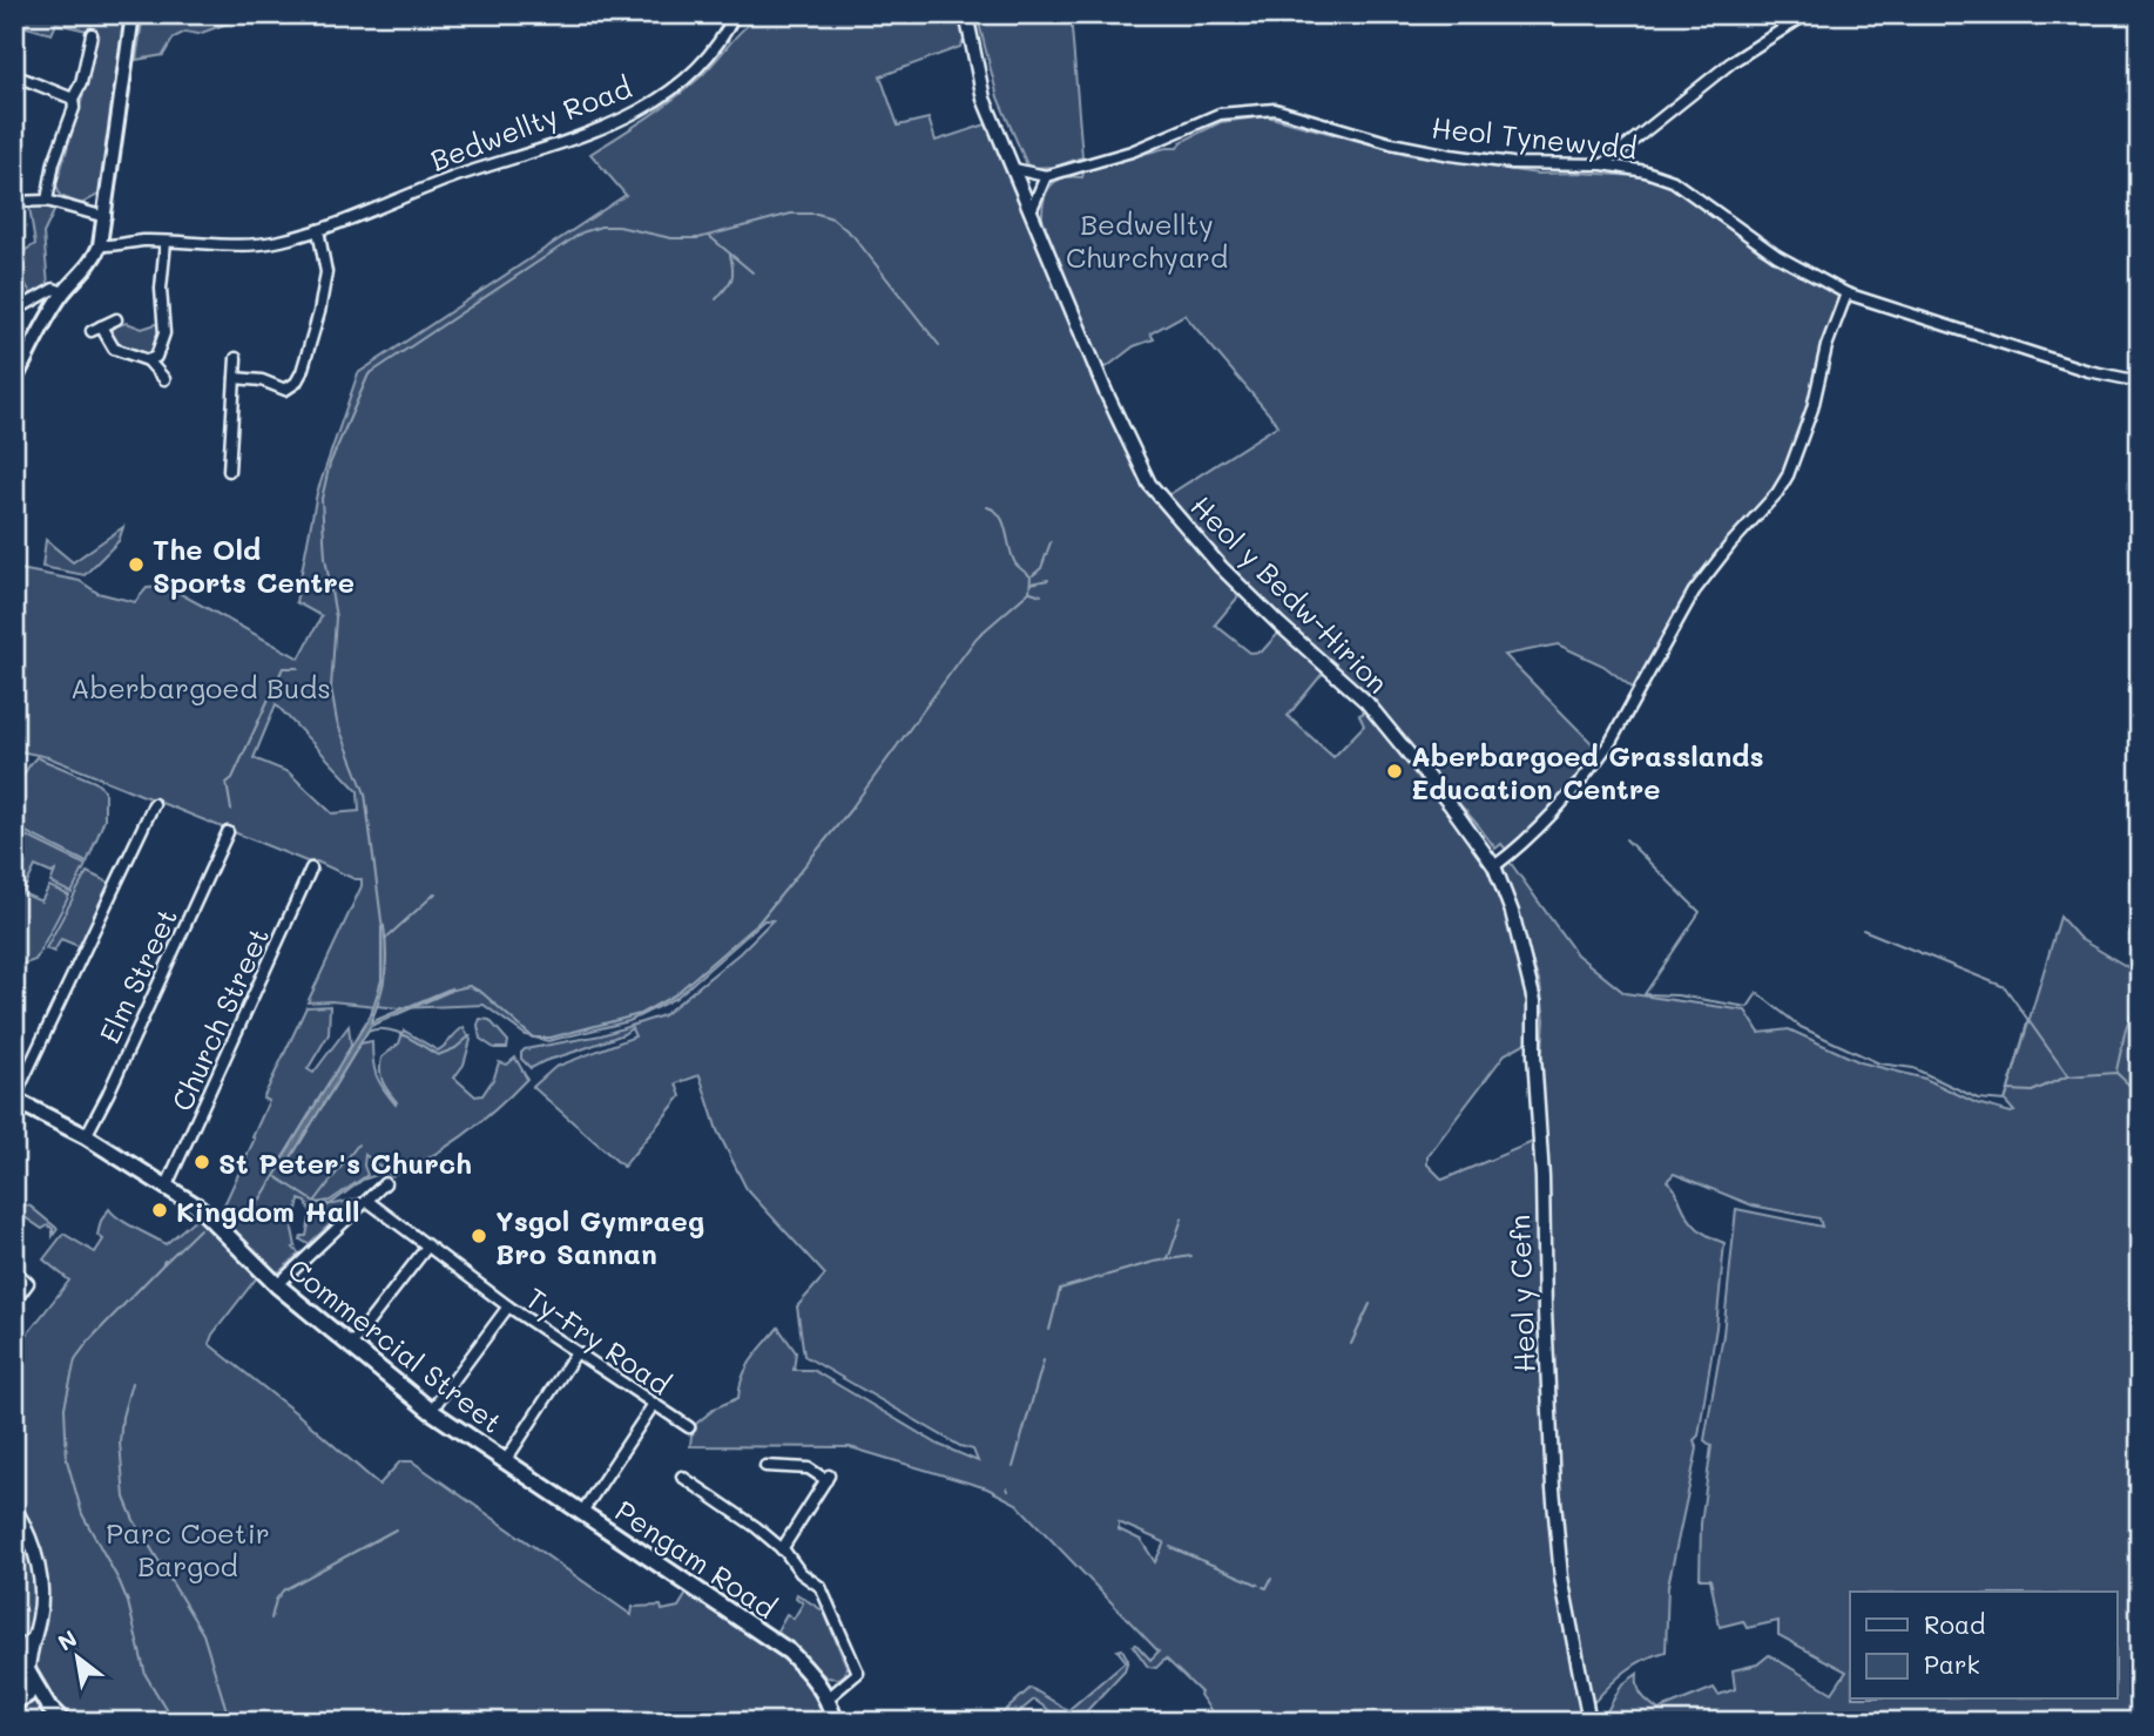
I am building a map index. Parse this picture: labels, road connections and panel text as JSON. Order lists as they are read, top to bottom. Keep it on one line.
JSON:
{"streets":{"main road":["Commercial Street","Pengam Road"],"street":["Bedwellty Road","Heol Tynewydd","Heol y Bedw-Hirion","Elm Street","Church Street","Heol y Cefn","Ty-Fry Road"]},"crossings":[["Heol y Bedw-Hirion","Heol y Cefn"],["Elm Street","Commercial Street"],["Church Street","Commercial Street"],["Commercial Street","Pengam Road"]],"parks":["Bedwellty Churchyard","Aberbargoed Buds","Parc Coetir Bargod"],"places":["The Old Sports Centre","Aberbargoed Grasslands Education Centre","St Peter's Church","Kingdom Hall","Ysgol Gymraeg Bro Sannan"],"legend":["Road","Park"],"north":"top left"}
